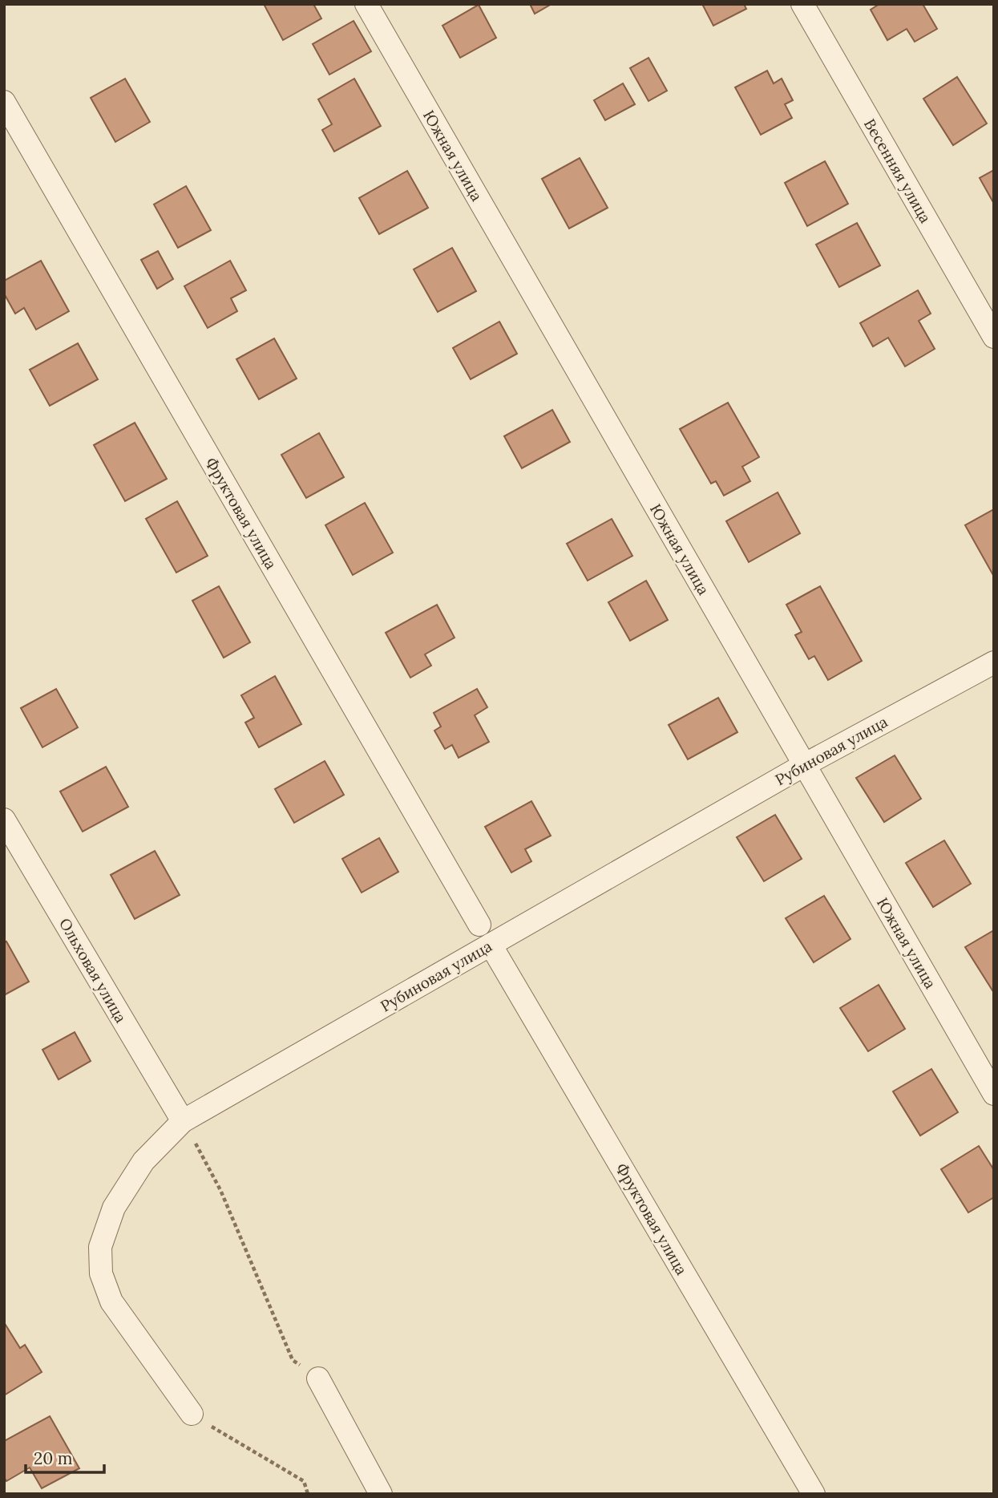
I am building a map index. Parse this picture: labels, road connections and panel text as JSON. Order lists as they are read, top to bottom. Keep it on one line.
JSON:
{"streets":{"street":["Южная улица","Весенняя улица","Фруктовая улица","Рубиновая улица","Ольховая улица"]},"crossings":[["Южная улица","Рубиновая улица"],["Фруктовая улица","Рубиновая улица"],["Рубиновая улица","Ольховая улица"]],"scale_bar":"20 m"}
